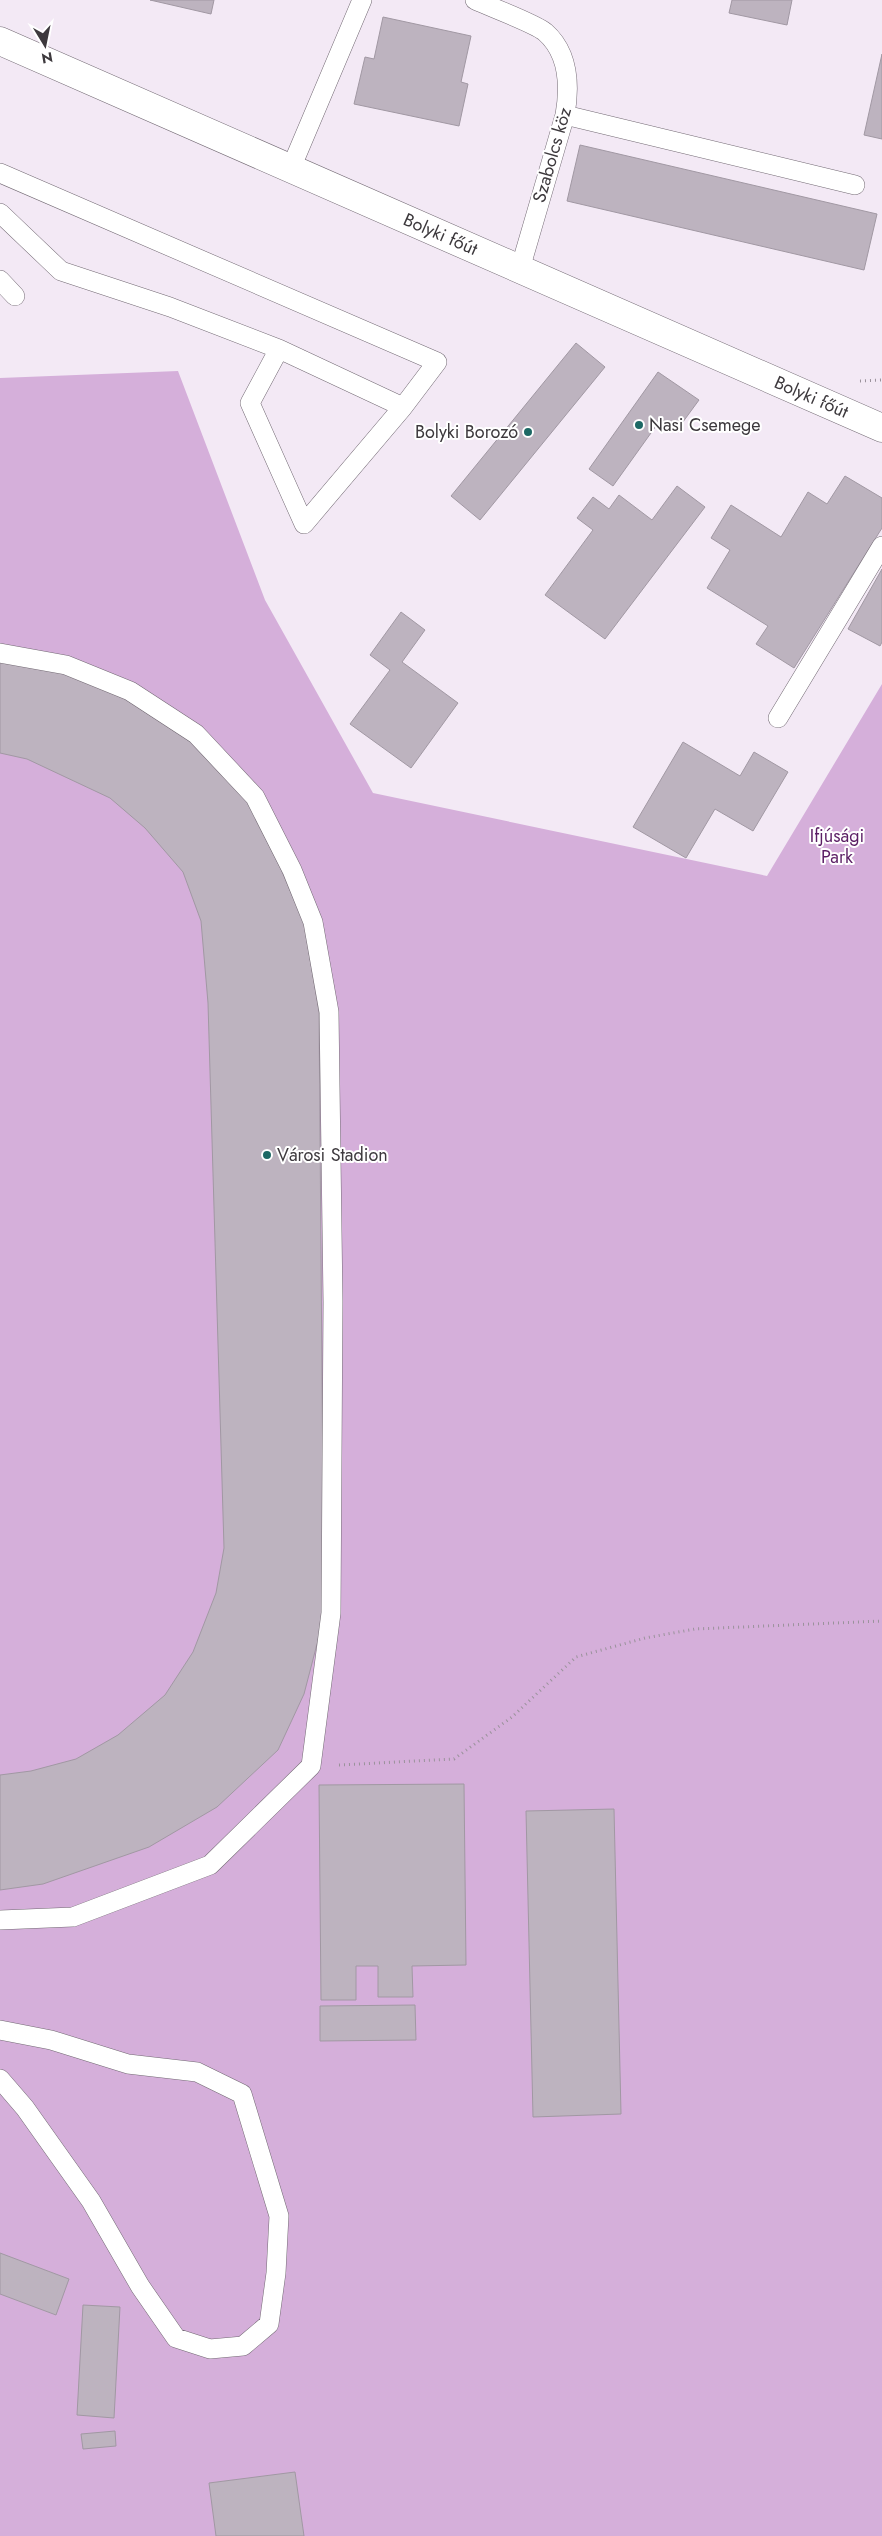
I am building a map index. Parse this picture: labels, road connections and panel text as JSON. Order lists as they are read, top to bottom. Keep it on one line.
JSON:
{"streets":{"main road":["Bolyki főút"],"lane":["Szabolcs köz"]},"crossings":[["Szabolcs köz","Bolyki főút"]],"parks":["Ifjúsági Park"],"places":["Nasi Csemege","Bolyki Borozó","Városi Stadion"],"north":"bottom"}
